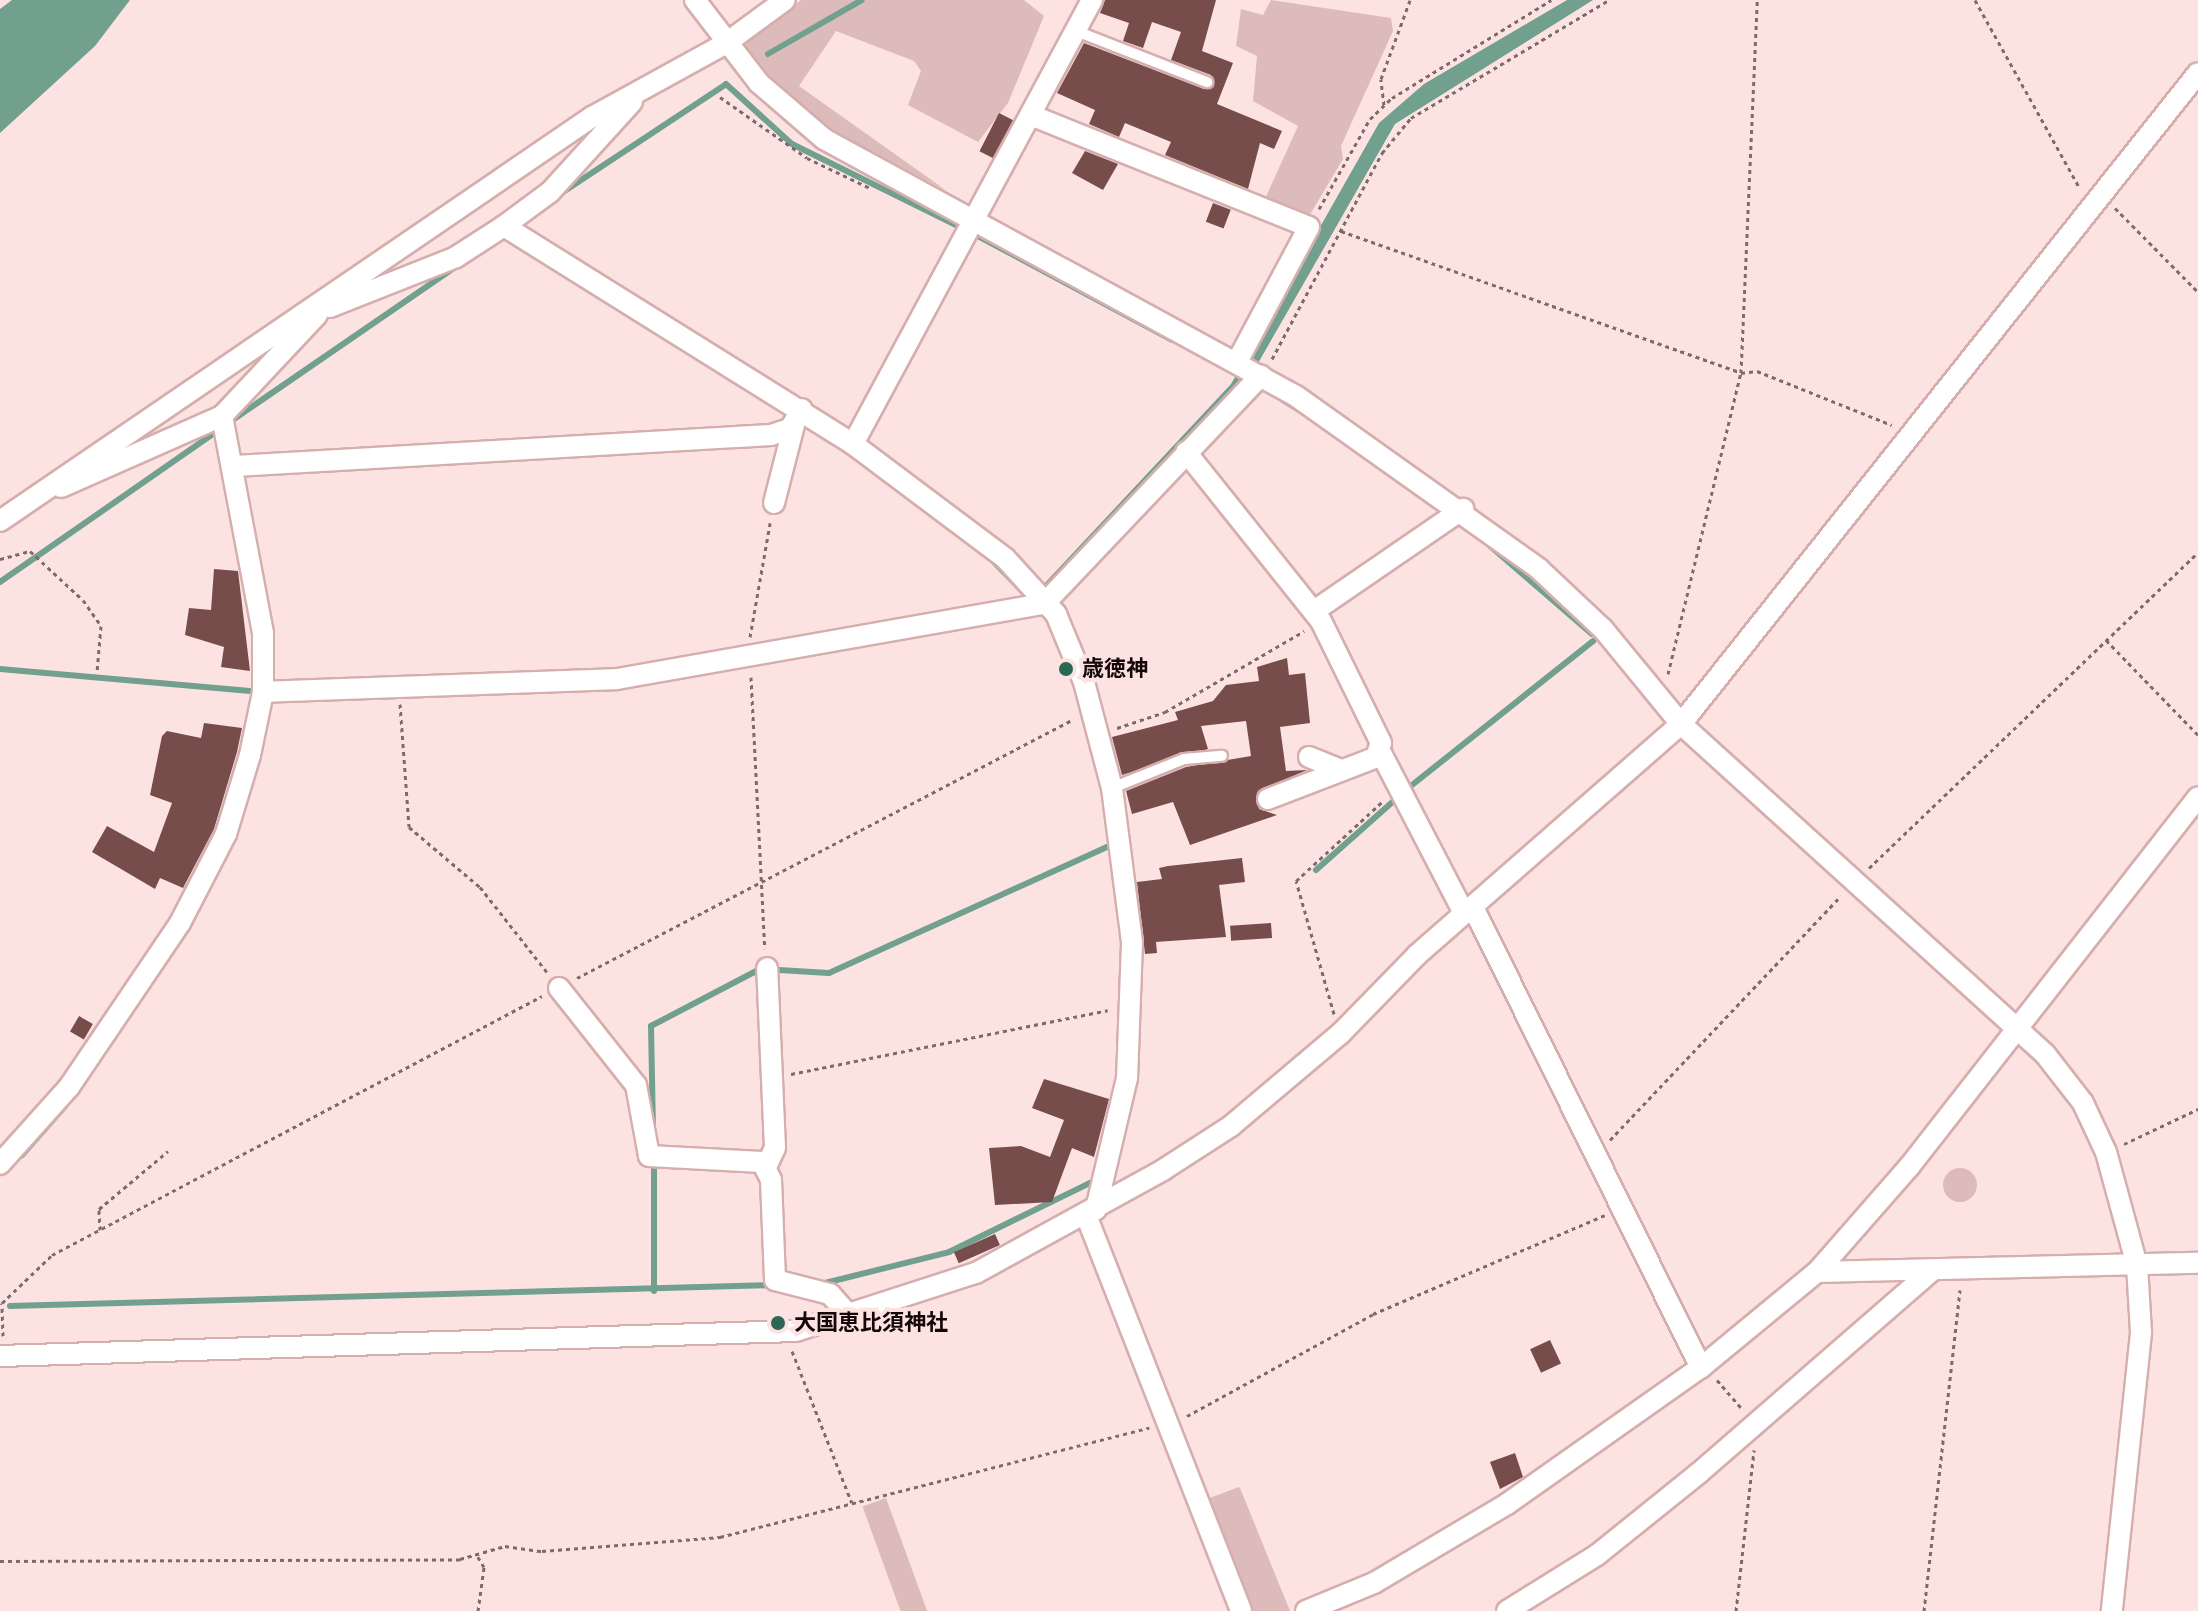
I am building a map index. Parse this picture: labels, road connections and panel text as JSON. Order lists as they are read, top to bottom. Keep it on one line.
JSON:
{"places":["歳徳神","大国恵比須神社"]}
